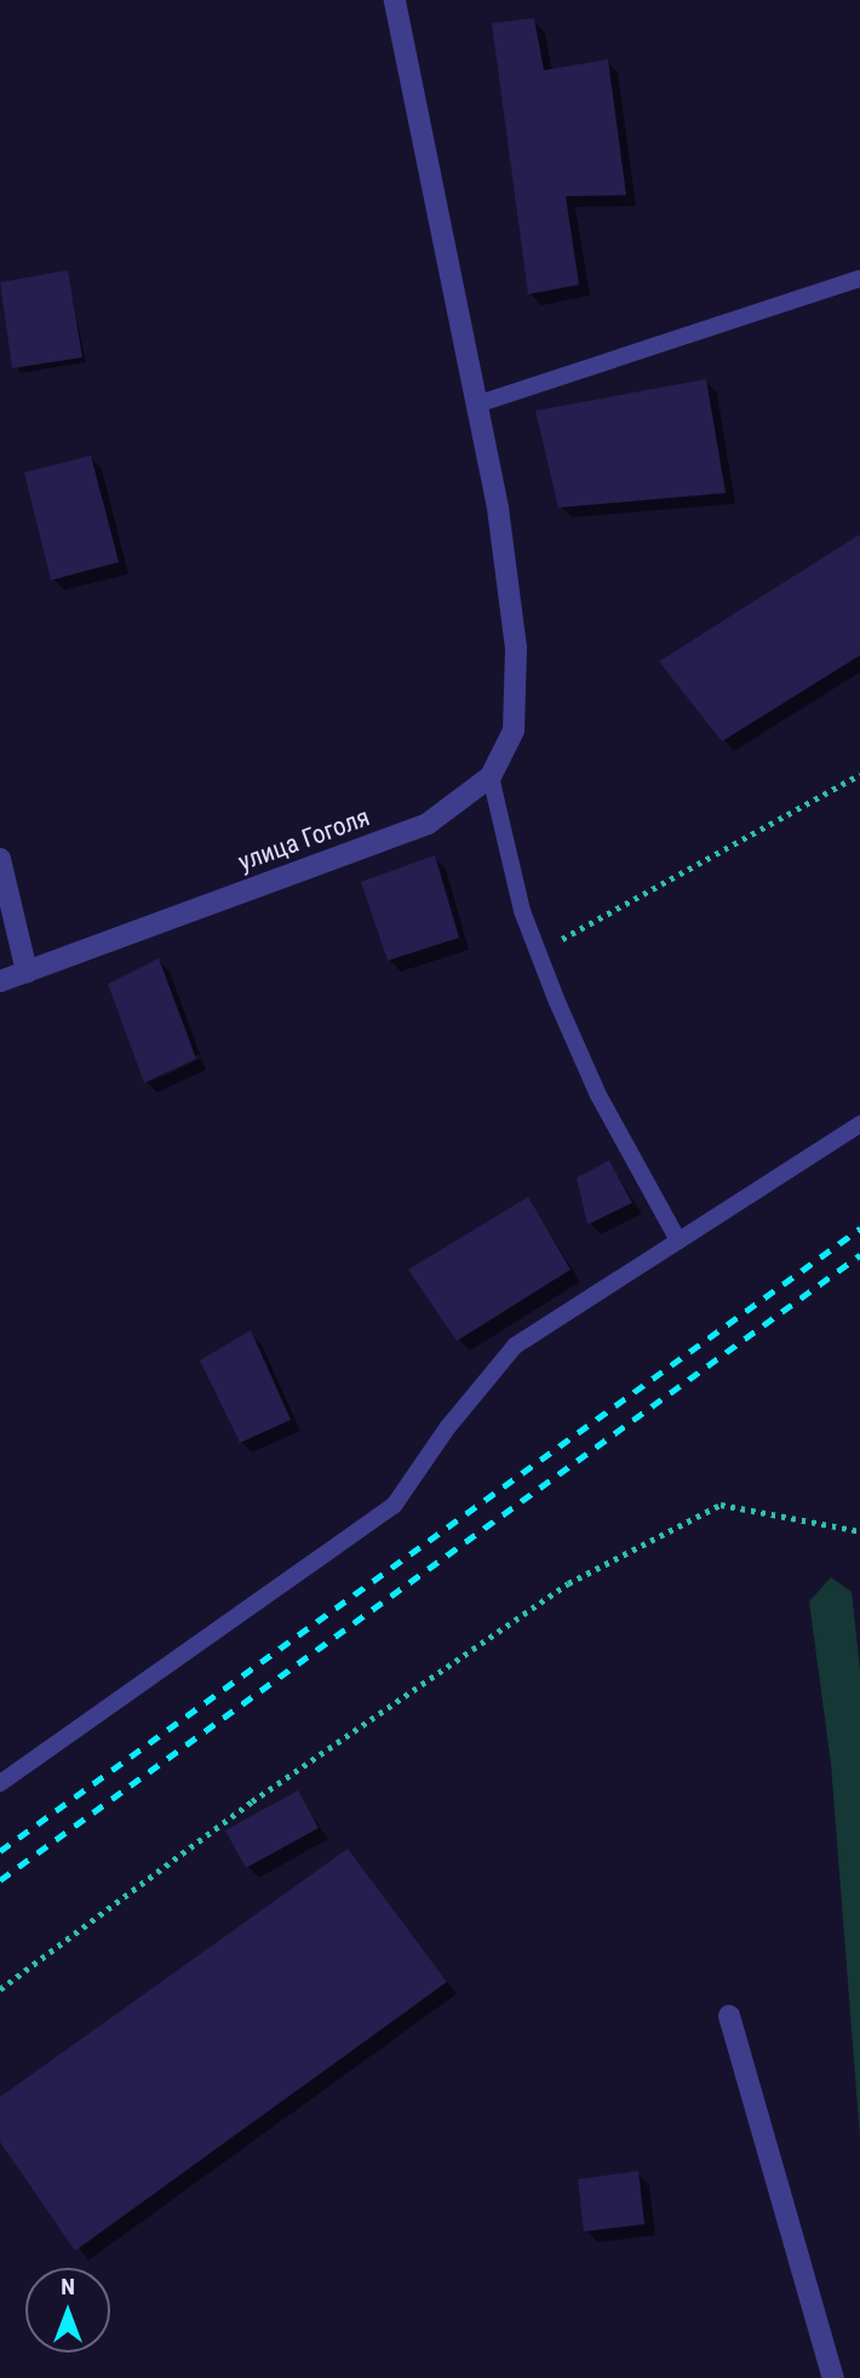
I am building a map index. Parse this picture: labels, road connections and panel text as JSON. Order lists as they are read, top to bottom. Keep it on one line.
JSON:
{"streets":{"street":["улица Гоголя"]},"north":"top"}
